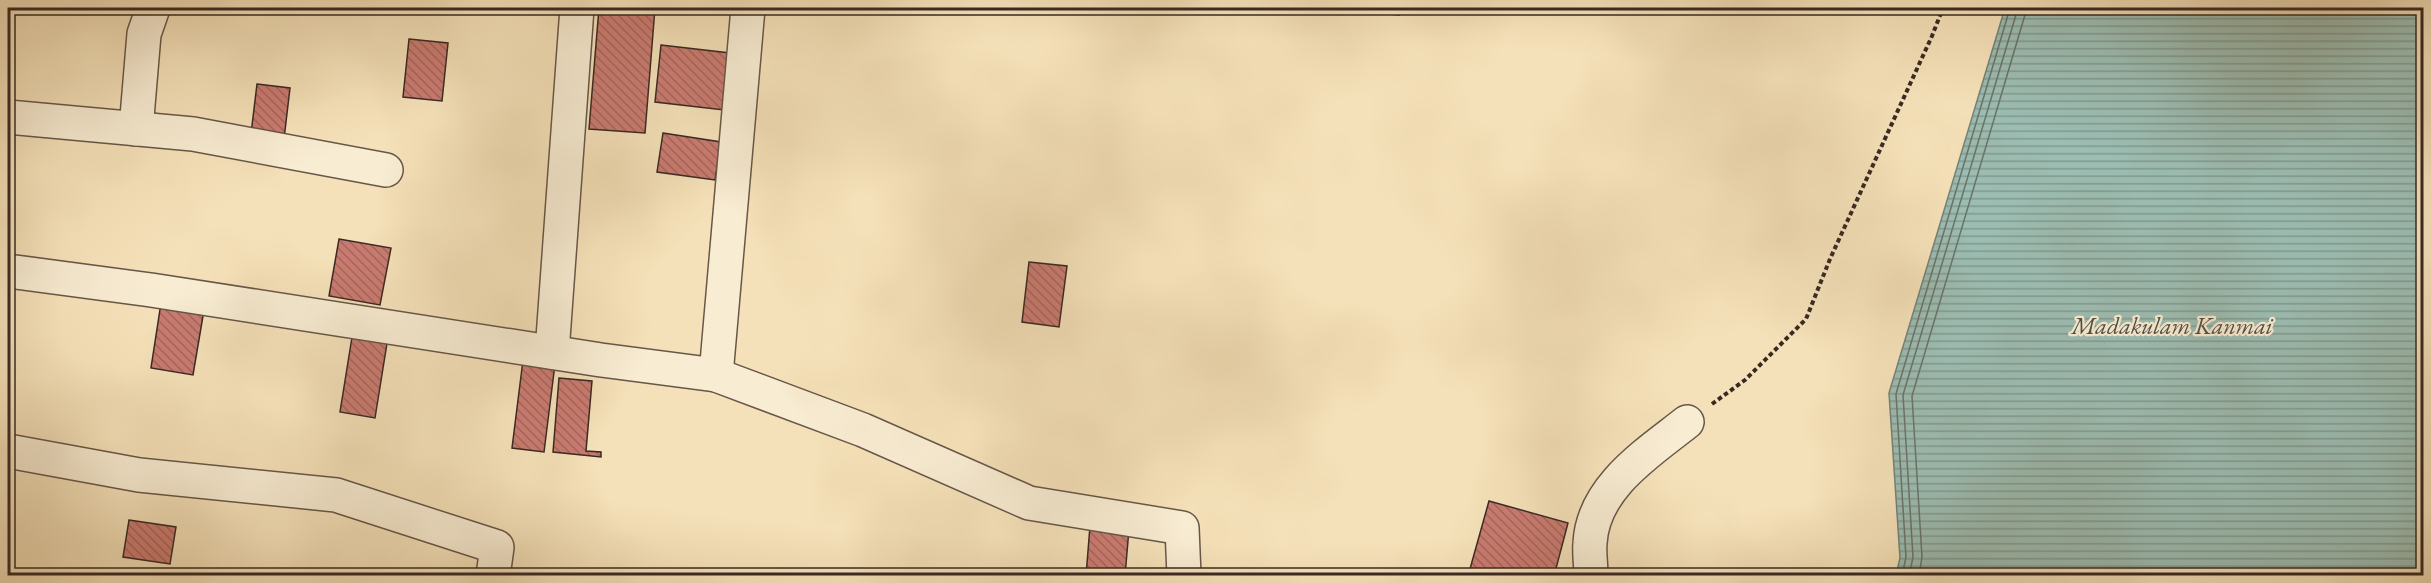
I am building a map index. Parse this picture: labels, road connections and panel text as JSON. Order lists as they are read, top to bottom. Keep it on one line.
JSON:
{"water":["Madakulam Kanmai"]}
